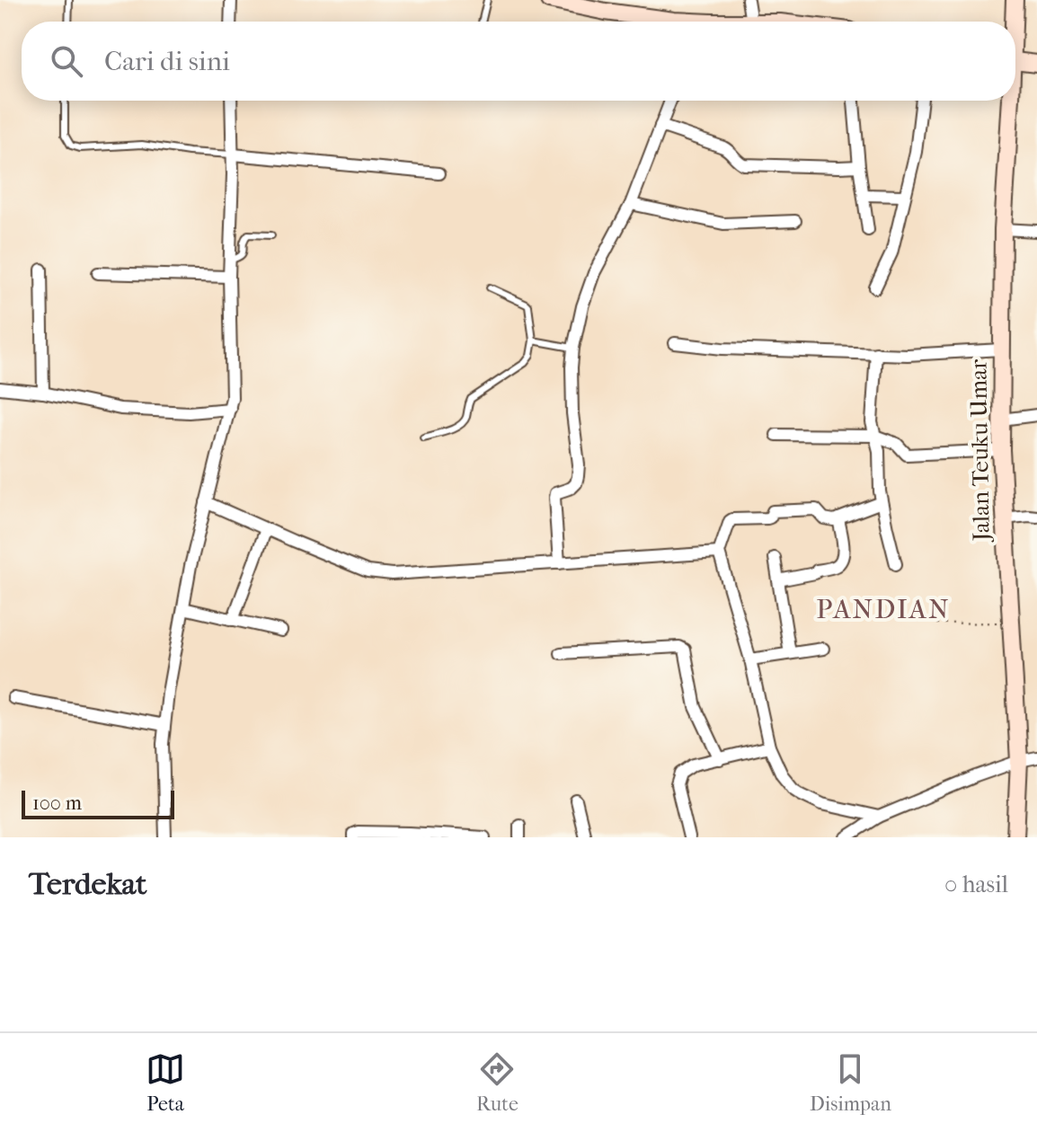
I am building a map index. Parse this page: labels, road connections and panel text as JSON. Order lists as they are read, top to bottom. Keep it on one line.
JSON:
{"streets":{"main road":["Jalan Teuku Umar"]},"districts":["PANDIAN"],"scale_bar":"100 m","page":{"search":"Cari di sini","scale":"100 m","heading":["Terdekat","0 hasil"],"nav":["Peta","Rute","Disimpan"]}}
